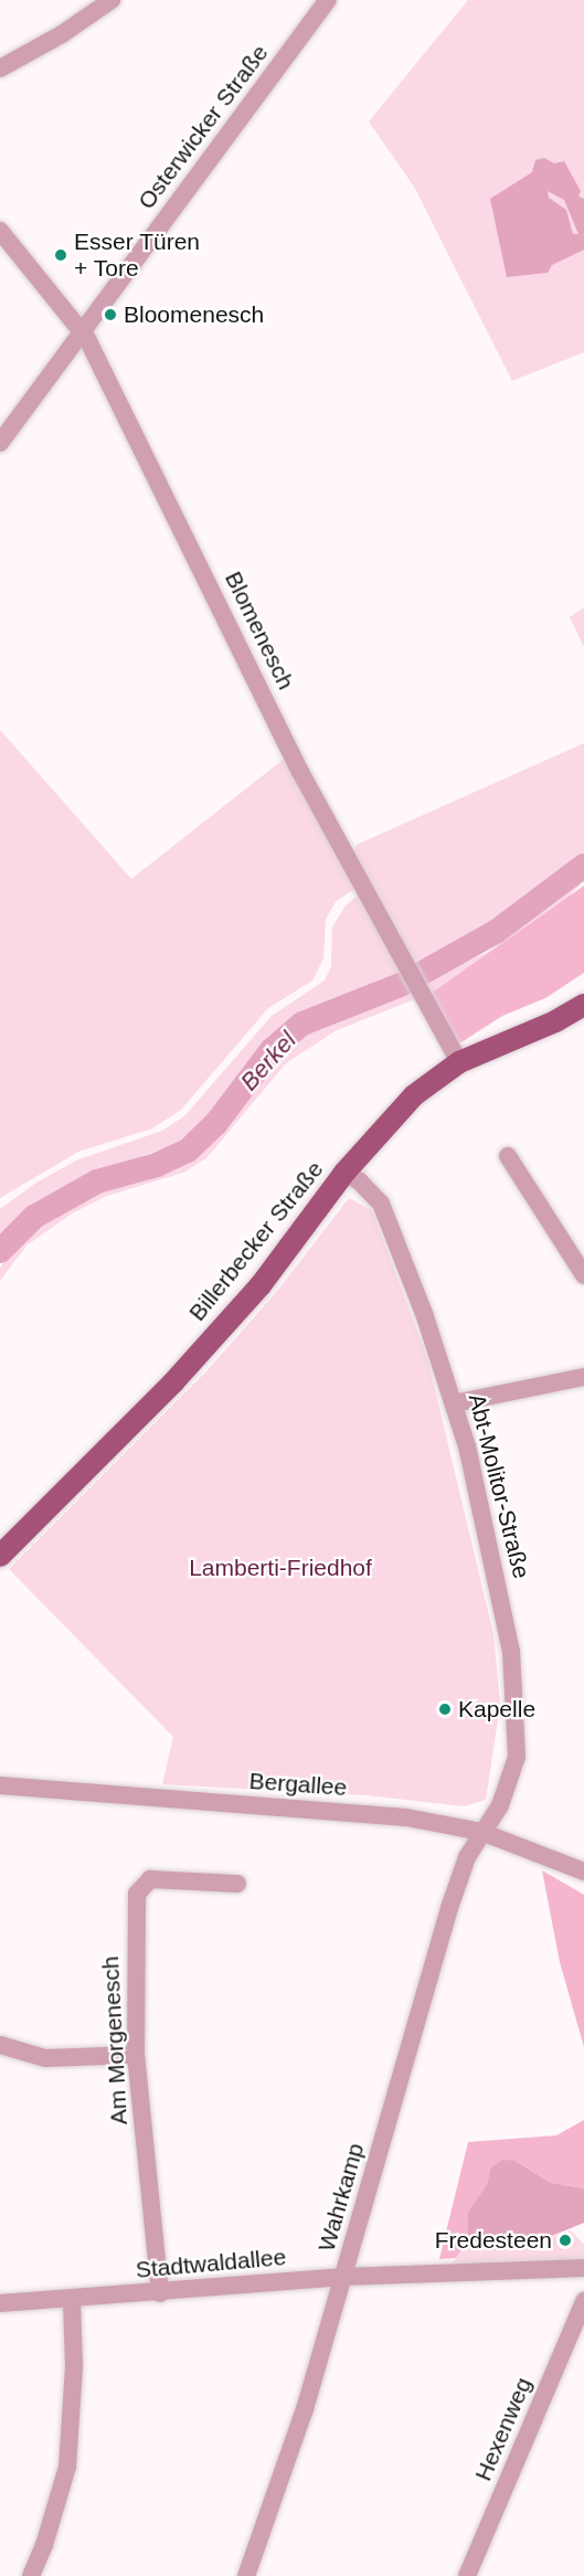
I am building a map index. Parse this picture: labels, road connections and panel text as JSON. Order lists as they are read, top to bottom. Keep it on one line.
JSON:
{"streets":{"main road":["Billerbecker Straße"],"street":["Osterwicker Straße","Blomenesch","Abt-Molitor-Straße","Bergallee","Am Morgenesch","Wahrkamp","Stadtwaldallee","Hexenweg"]},"crossings":[["Osterwicker Straße","Blomenesch"],["Blomenesch","Billerbecker Straße"],["Billerbecker Straße","Abt-Molitor-Straße"],["Abt-Molitor-Straße","Bergallee"],["Abt-Molitor-Straße","Wahrkamp"],["Bergallee","Wahrkamp"],["Am Morgenesch","Stadtwaldallee"],["Wahrkamp","Stadtwaldallee"]],"water":["Berkel"],"parks":["Lamberti-Friedhof"],"places":["Esser Türen + Tore","Bloomenesch","Kapelle","Fredesteen"]}
